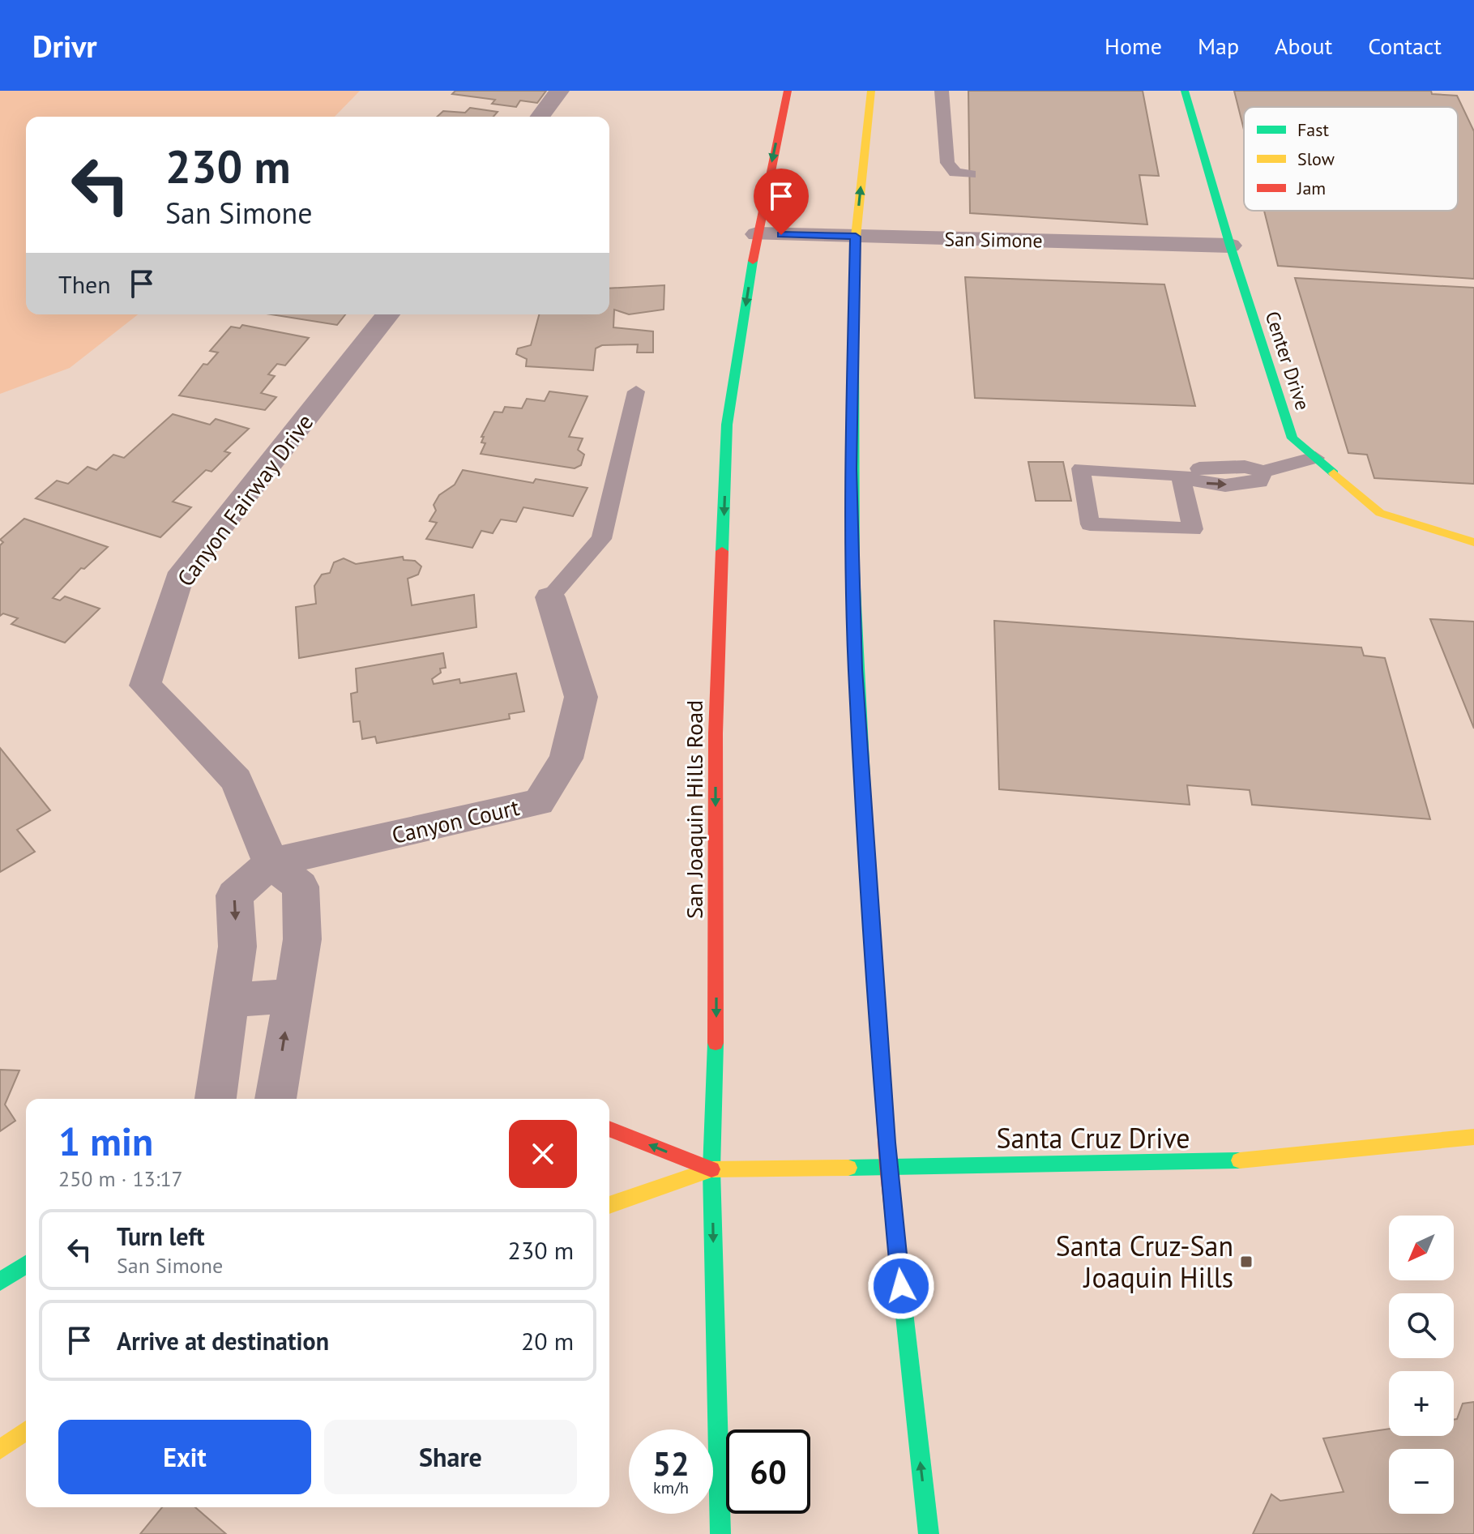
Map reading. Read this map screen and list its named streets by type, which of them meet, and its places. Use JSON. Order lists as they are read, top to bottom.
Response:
{
  "streets": {
    "main road": ["Center Drive", "San Joaquin Hills Road", "Santa Cruz Drive"],
    "street": ["San Simone", "Canyon Fairway Drive", "Canyon Court"]
  },
  "crossings": [
    ["San Simone", "Center Drive"],
    ["San Simone", "San Joaquin Hills Road"],
    ["Canyon Fairway Drive", "Canyon Court"],
    ["San Joaquin Hills Road", "Santa Cruz Drive"]
  ],
  "places": {
    "transit": ["Santa Cruz-San Joaquin Hills"]
  },
  "legend": ["Fast", "Slow", "Jam"],
  "north": "bottom left",
  "page": {
    "header": "Drivr",
    "nav": [
      "Home",
      "Map",
      "About",
      "Contact"
    ],
    "turn": ["230 m", "San Simone"],
    "then": "Then",
    "heading": ["1 min", "250 m · 13:17"],
    "list": [
      {
        "name": "Turn left",
        "note": "San Simone",
        "value": "230 m"
      },
      {
        "name": "Arrive at destination",
        "value": "20 m"
      }
    ],
    "map_buttons": ["+", "−"],
    "buttons": ["Exit", "Share"],
    "speed": "52 km/h",
    "limit": "60"
  }
}
